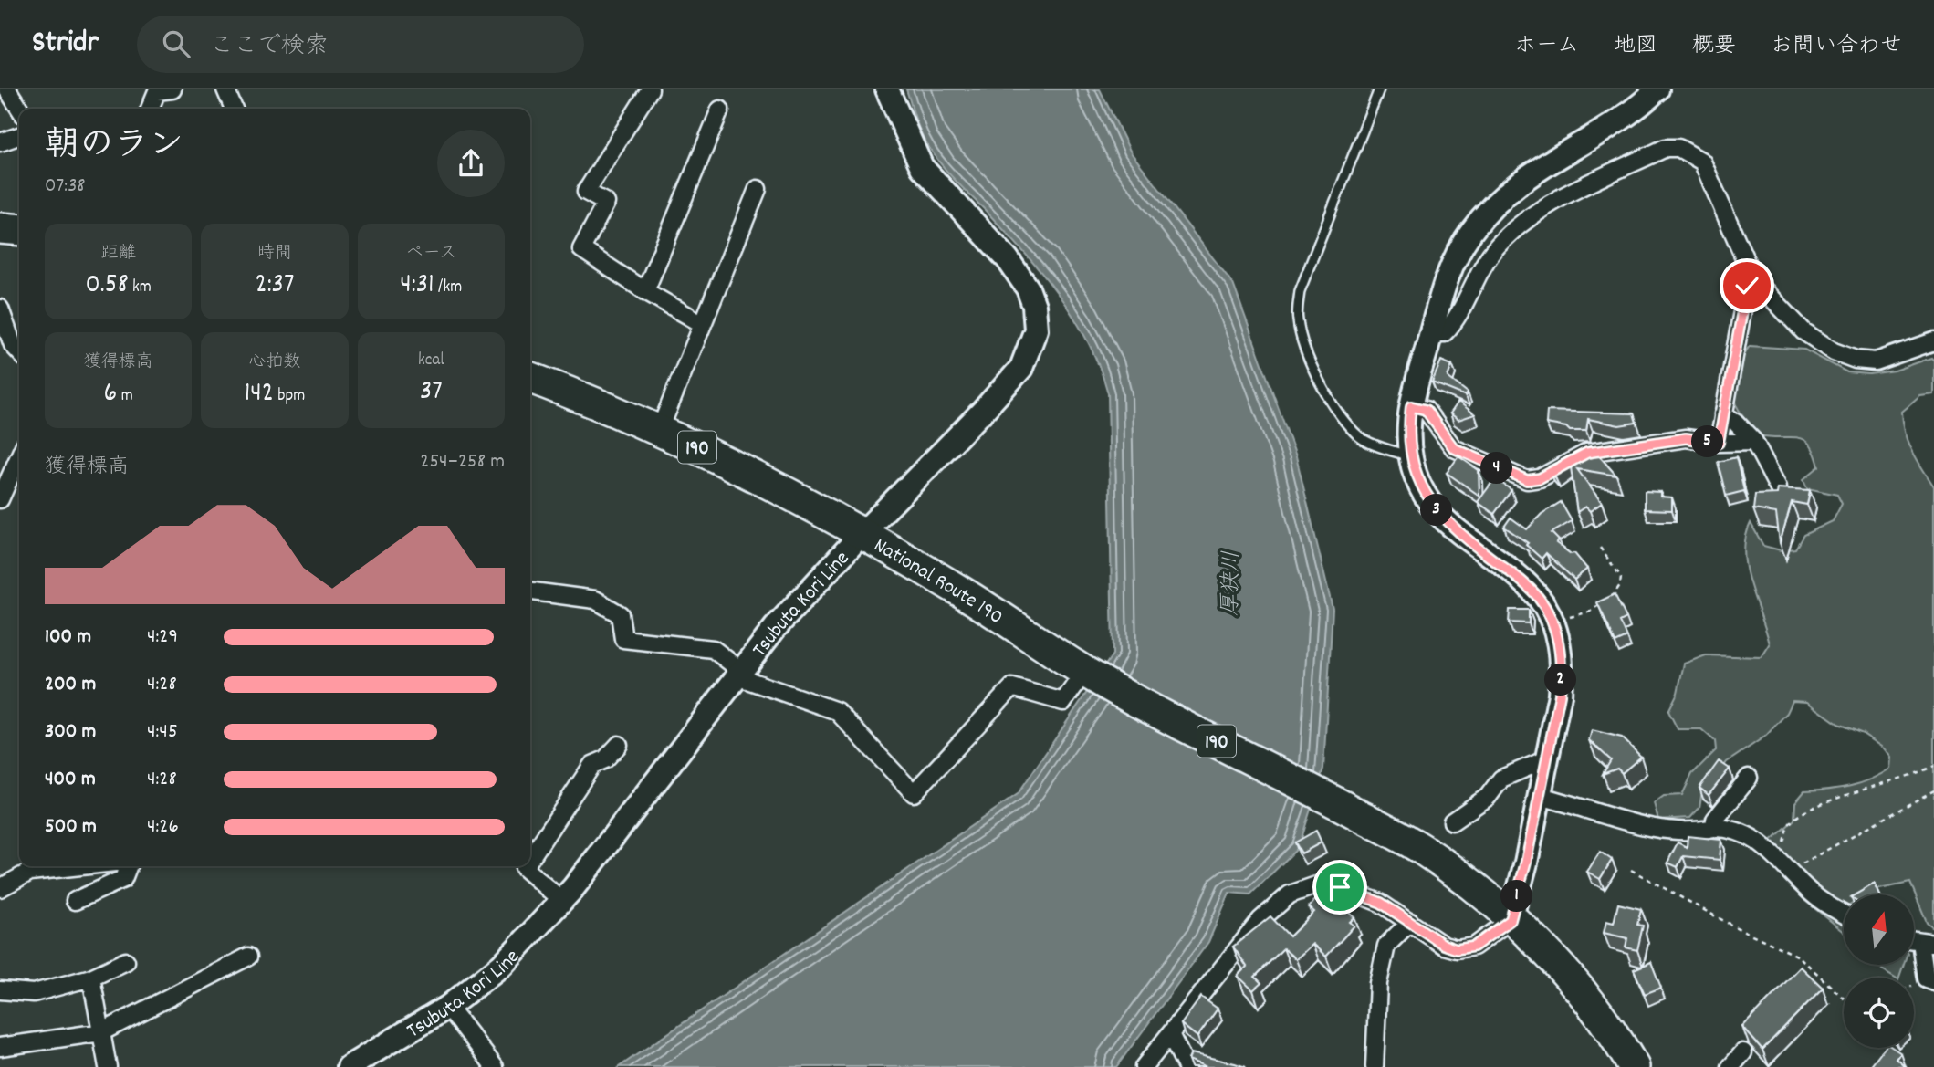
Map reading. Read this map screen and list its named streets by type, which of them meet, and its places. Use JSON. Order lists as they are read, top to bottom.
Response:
{
  "streets": {
    "highway": ["190", "National Route 190"],
    "main road": ["Tsubuta Kori Line"]
  },
  "crossings": [
    ["190", "National Route 190"],
    ["National Route 190", "Tsubuta Kori Line"]
  ],
  "water": ["厚狭川"],
  "north": "top",
  "page": {
    "header": "Stridr",
    "search": "ここで検索",
    "nav": [
      "ホーム",
      "地図",
      "概要",
      "お問い合わせ"
    ],
    "heading": ["朝のラン", "07:38"],
    "stats": [
      ["距離", "0.58 km"],
      ["時間", "2:37"],
      ["ペース", "4:31 /km"],
      ["獲得標高", "6 m"],
      ["心拍数", "142 bpm"],
      ["kcal", "37"]
    ],
    "pins": [
      "5",
      "4",
      "3",
      "2",
      "1"
    ],
    "chart": ["獲得標高", "254–258 m"],
    "list": [
      {
        "name": "100 m",
        "note": "4:29"
      },
      {
        "name": "200 m",
        "note": "4:28"
      },
      {
        "name": "300 m",
        "note": "4:45"
      },
      {
        "name": "400 m",
        "note": "4:28"
      },
      {
        "name": "500 m",
        "note": "4:26"
      }
    ]
  }
}
